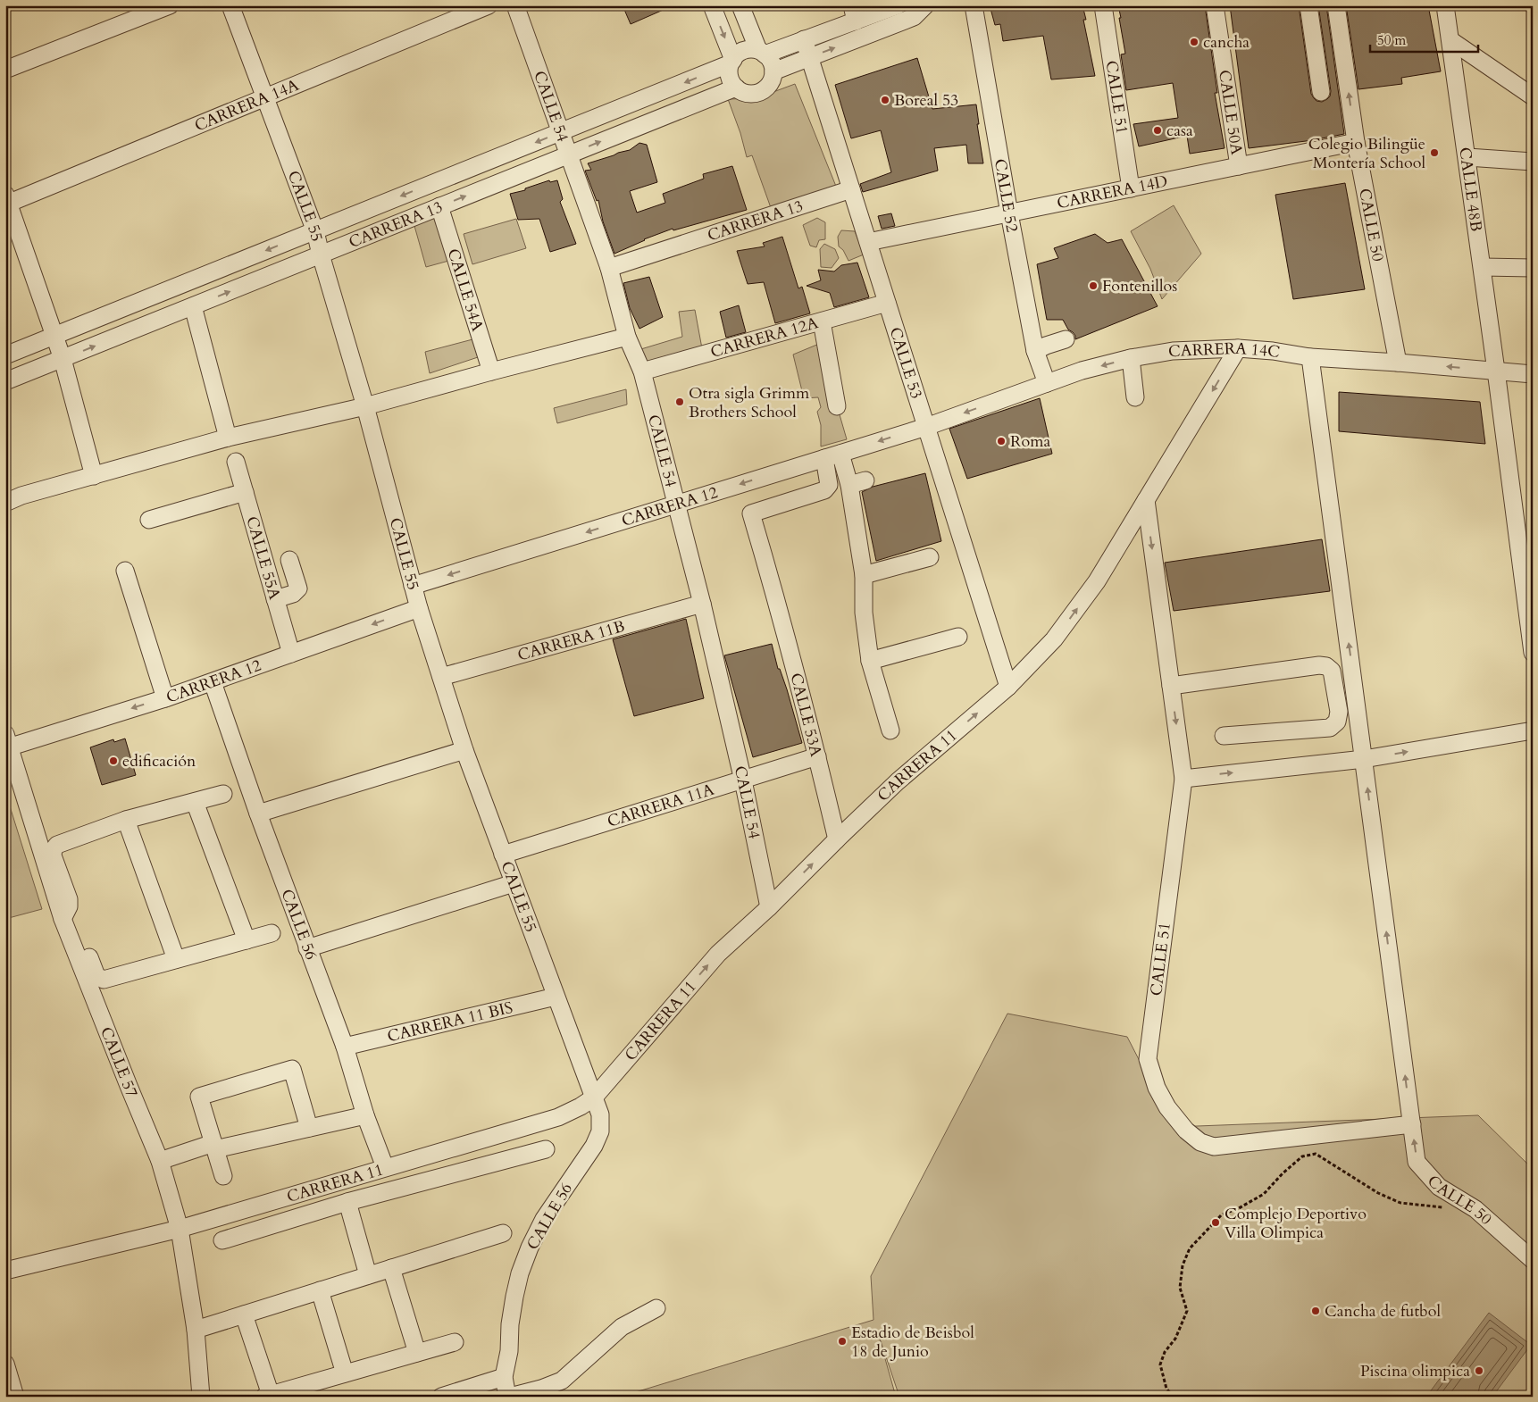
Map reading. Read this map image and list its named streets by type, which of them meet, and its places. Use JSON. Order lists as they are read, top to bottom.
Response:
{
  "streets": {
    "street": [
      "CALLE 51",
      "CARRERA 14A",
      "CALLE 54",
      "CALLE 50A",
      "CALLE 48B",
      "CARRERA 14D",
      "CALLE 52",
      "CALLE 55",
      "CARRERA 13",
      "CALLE 50",
      "CALLE 54A",
      "CARRERA 12A",
      "CARRERA 14C",
      "CALLE 53",
      "CARRERA 12",
      "CALLE 55A",
      "CARRERA 11B",
      "CALLE 53A",
      "CARRERA 11",
      "CARRERA 11A",
      "CALLE 56",
      "CARRERA 11 BIS",
      "CALLE 57"
    ]
  },
  "crossings": [
    ["CALLE 51", "CARRERA 14D"],
    ["CALLE 51", "CALLE 50"],
    ["CALLE 51", "CARRERA 11"],
    ["CARRERA 14A", "CALLE 55"],
    ["CALLE 54", "CARRERA 13"],
    ["CALLE 54", "CARRERA 12A"],
    ["CALLE 54", "CARRERA 12"],
    ["CALLE 54", "CARRERA 11B"],
    ["CALLE 54", "CARRERA 11"],
    ["CALLE 54", "CARRERA 11A"],
    ["CALLE 50A", "CARRERA 14D"],
    ["CALLE 48B", "CARRERA 14C"],
    ["CARRERA 14D", "CALLE 52"],
    ["CARRERA 14D", "CALLE 50"],
    ["CARRERA 14D", "CALLE 53"],
    ["CALLE 52", "CARRERA 14C"],
    ["CALLE 55", "CARRERA 13"],
    ["CALLE 55", "CARRERA 12"],
    ["CALLE 55", "CARRERA 11B"],
    ["CALLE 55", "CARRERA 11"],
    ["CALLE 55", "CARRERA 11A"],
    ["CALLE 55", "CALLE 56"],
    ["CALLE 55", "CARRERA 11 BIS"],
    ["CARRERA 13", "CALLE 54A"],
    ["CARRERA 13", "CALLE 53"],
    ["CALLE 50", "CARRERA 14C"],
    ["CARRERA 12A", "CALLE 53"],
    ["CARRERA 14C", "CALLE 53"],
    ["CARRERA 14C", "CARRERA 12"],
    ["CARRERA 14C", "CARRERA 11"],
    ["CALLE 53", "CARRERA 12"],
    ["CALLE 53", "CARRERA 11"],
    ["CARRERA 12", "CALLE 55A"],
    ["CARRERA 12", "CALLE 53A"],
    ["CARRERA 12", "CALLE 56"],
    ["CARRERA 12", "CALLE 57"],
    ["CALLE 53A", "CARRERA 11"],
    ["CALLE 53A", "CARRERA 11A"],
    ["CARRERA 11", "CALLE 56"],
    ["CARRERA 11", "CALLE 57"],
    ["CALLE 56", "CARRERA 11 BIS"]
  ],
  "one_way": ["CALLE 50", "CARRERA 14C"],
  "places": [
    "cancha",
    "Boreal 53",
    "casa",
    "Colegio Bilingüe Montería School",
    "Fontenillos",
    "Otra sigla Grimm Brothers School",
    "Roma",
    "edificación",
    "Complejo Deportivo Villa Olimpica",
    "Cancha de futbol",
    "Estadio de Beisbol 18 de Junio",
    "Piscina olimpica"
  ],
  "scale_bar": "50 m"
}
